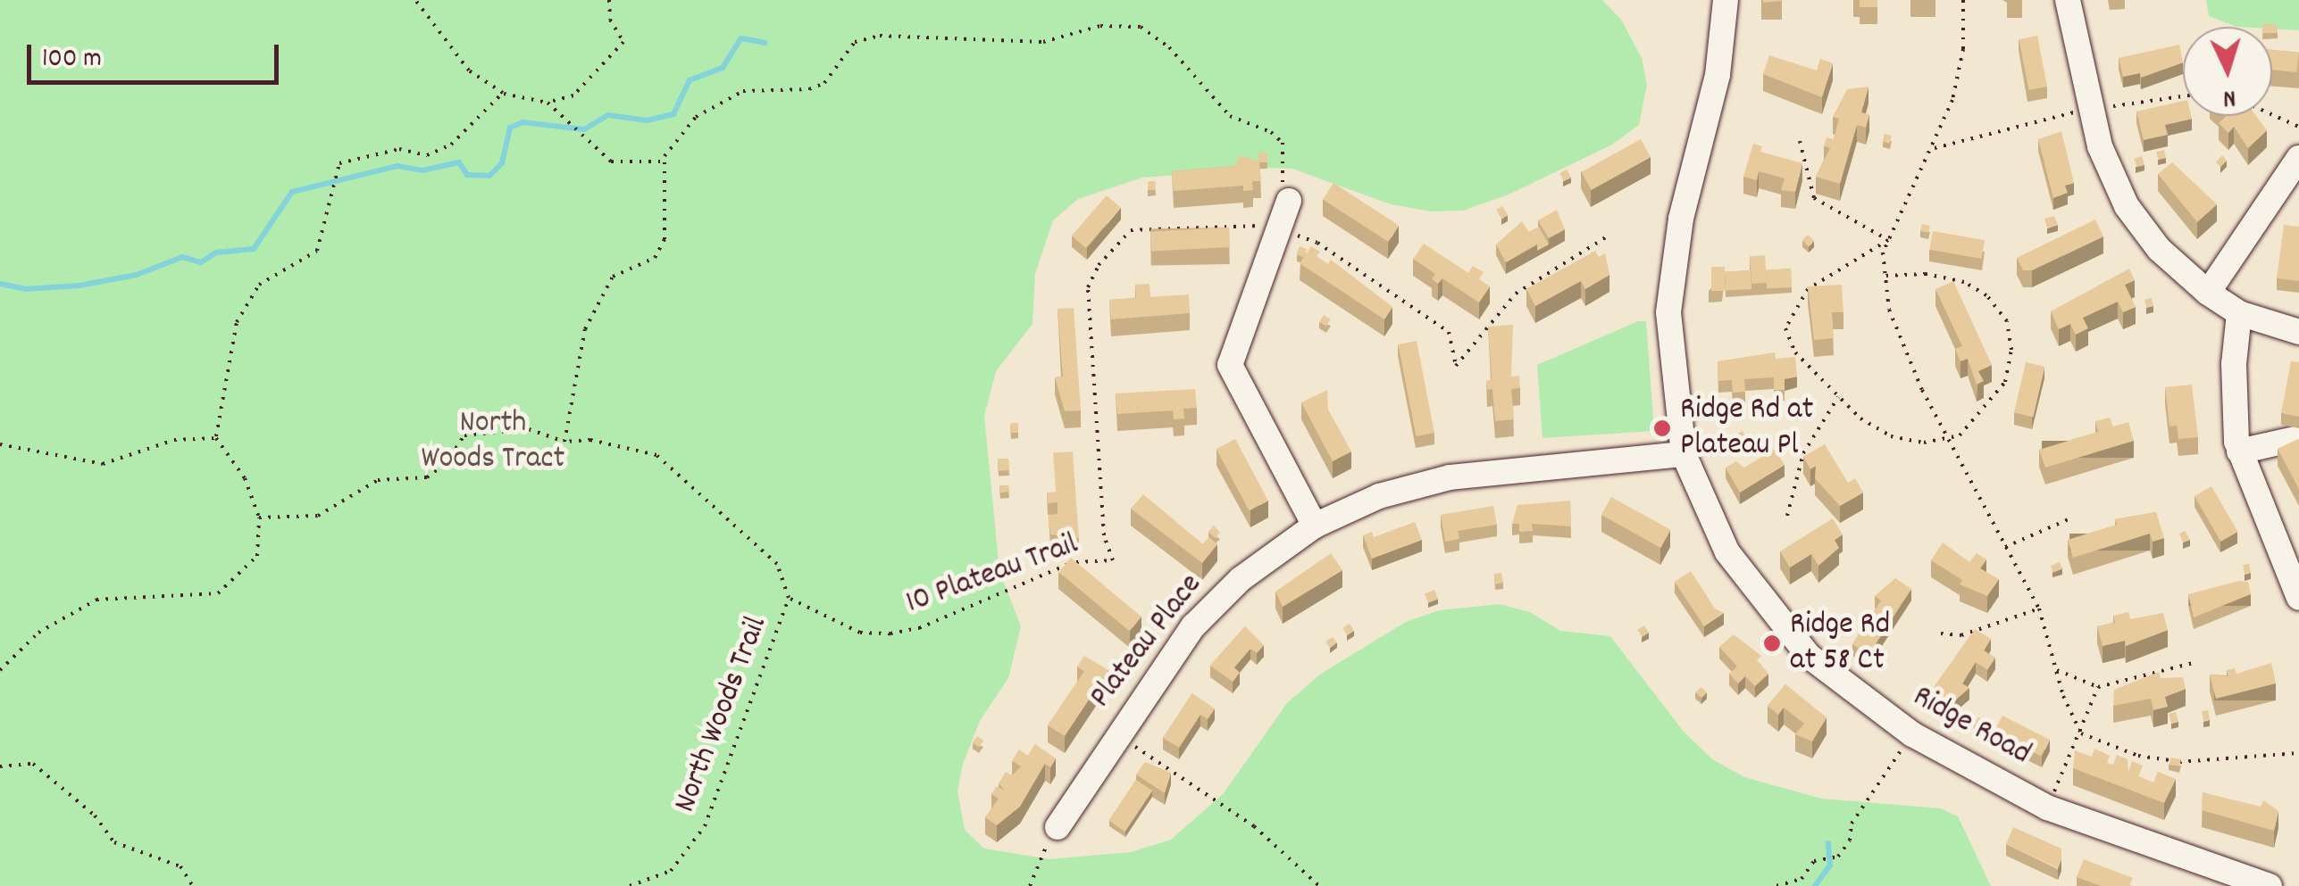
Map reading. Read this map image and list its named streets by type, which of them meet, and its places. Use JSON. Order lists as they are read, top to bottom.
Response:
{
  "streets": {
    "street": ["Plateau Place", "Ridge Road"],
    "path": ["10 Plateau Trail", "North Woods Trail"]
  },
  "crossings": [
    ["10 Plateau Trail", "North Woods Trail"],
    ["Plateau Place", "Ridge Road"]
  ],
  "parks": ["North Woods Tract"],
  "places": ["Ridge Rd at Plateau Pl", "Ridge Rd at 58 Ct"],
  "scale_bar": "100 m",
  "north": "bottom"
}
